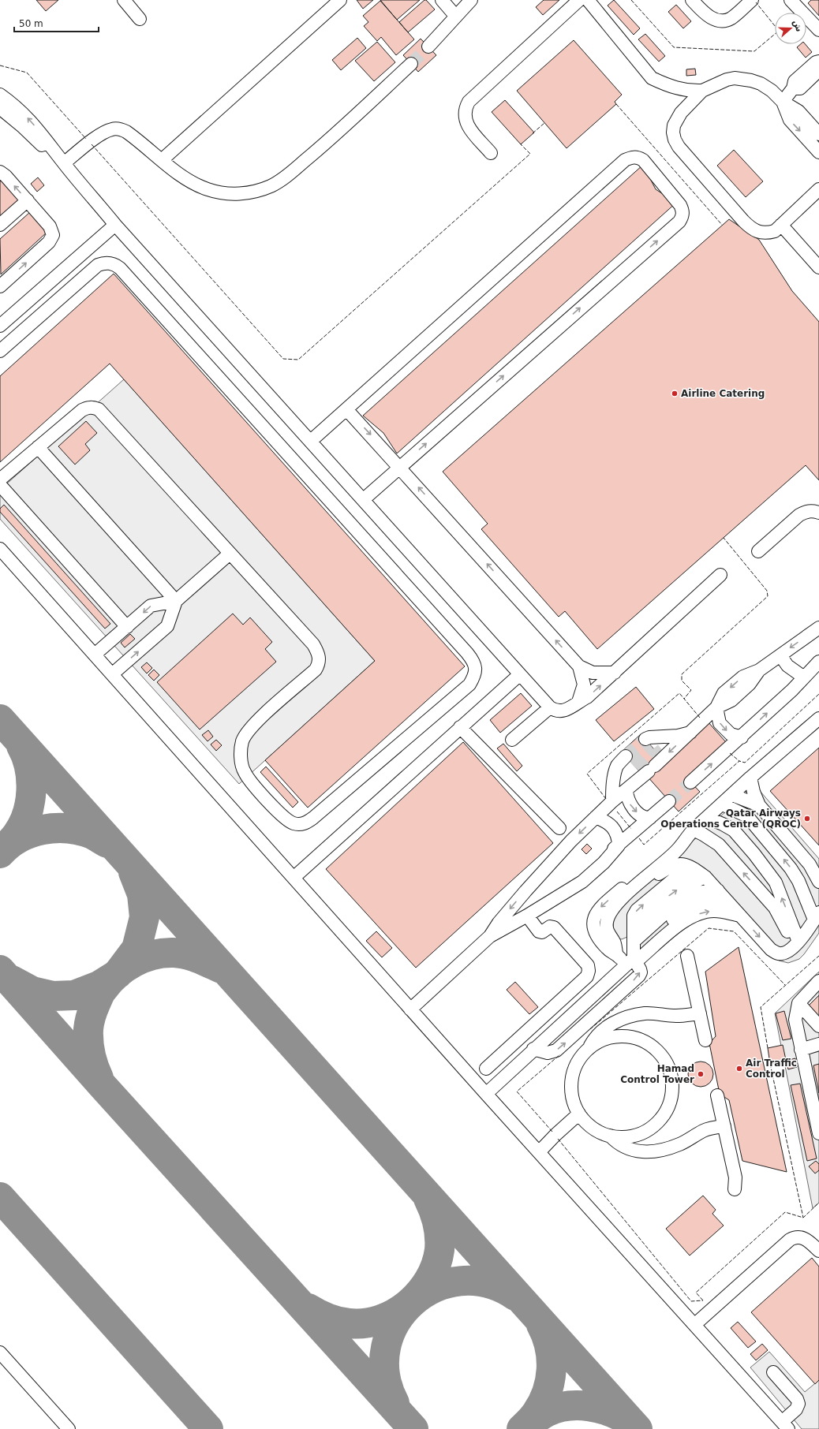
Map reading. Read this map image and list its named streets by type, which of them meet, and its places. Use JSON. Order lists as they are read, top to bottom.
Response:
{
  "places": [
    "Airline Catering",
    "Qatar Airways Operations Centre (QROC)",
    "Air Traffic Control",
    "Hamad Control Tower"
  ],
  "scale_bar": "50 m",
  "north": "right"
}
